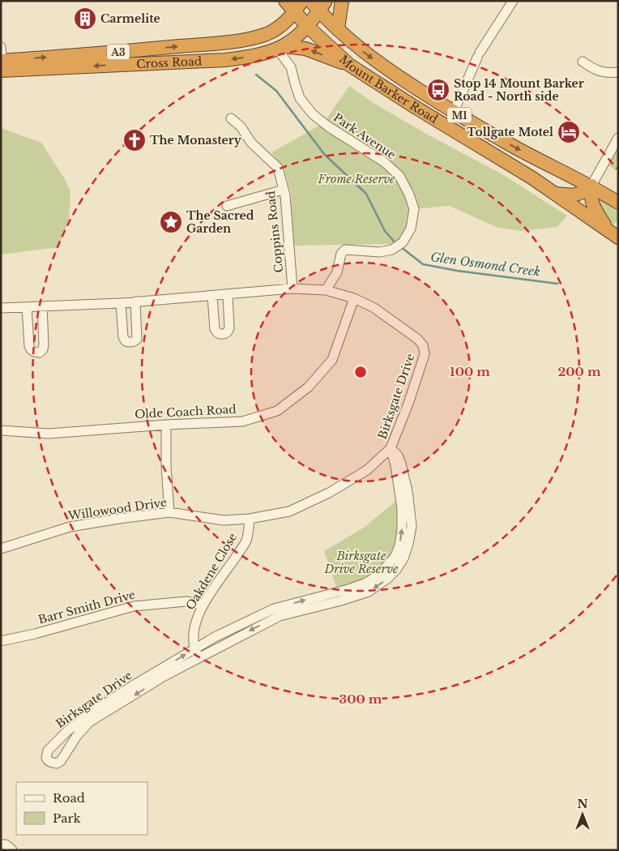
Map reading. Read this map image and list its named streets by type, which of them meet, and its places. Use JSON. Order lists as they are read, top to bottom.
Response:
{
  "streets": {
    "highway": [
      "A3",
      "Cross Road",
      "Mount Barker Road",
      "M1"
    ],
    "street": [
      "Park Avenue",
      "Coppins Road",
      "Birksgate Drive",
      "Olde Coach Road",
      "Willowood Drive",
      "Oakdene Close",
      "Barr Smith Drive"
    ]
  },
  "crossings": [
    ["Cross Road", "Mount Barker Road"],
    ["Cross Road", "Park Avenue"],
    ["Park Avenue", "Birksgate Drive"],
    ["Coppins Road", "Birksgate Drive"],
    ["Birksgate Drive", "Olde Coach Road"],
    ["Birksgate Drive", "Willowood Drive"],
    ["Birksgate Drive", "Oakdene Close"],
    ["Willowood Drive", "Oakdene Close"],
    ["Oakdene Close", "Barr Smith Drive"]
  ],
  "water": ["Glen Osmond Creek"],
  "parks": ["Frome Reserve", "Birksgate Drive Reserve"],
  "places": {
    "building": ["Carmelite"],
    "bus stop": ["Stop 14 Mount Barker Road - North side"],
    "hotel": ["Tollgate Motel"],
    "church": ["The Monastery"],
    "place": ["The Sacred Garden"]
  },
  "legend": ["Road", "Park"],
  "north": "top",
  "rings": ["100 m", "200 m", "300 m"]
}
